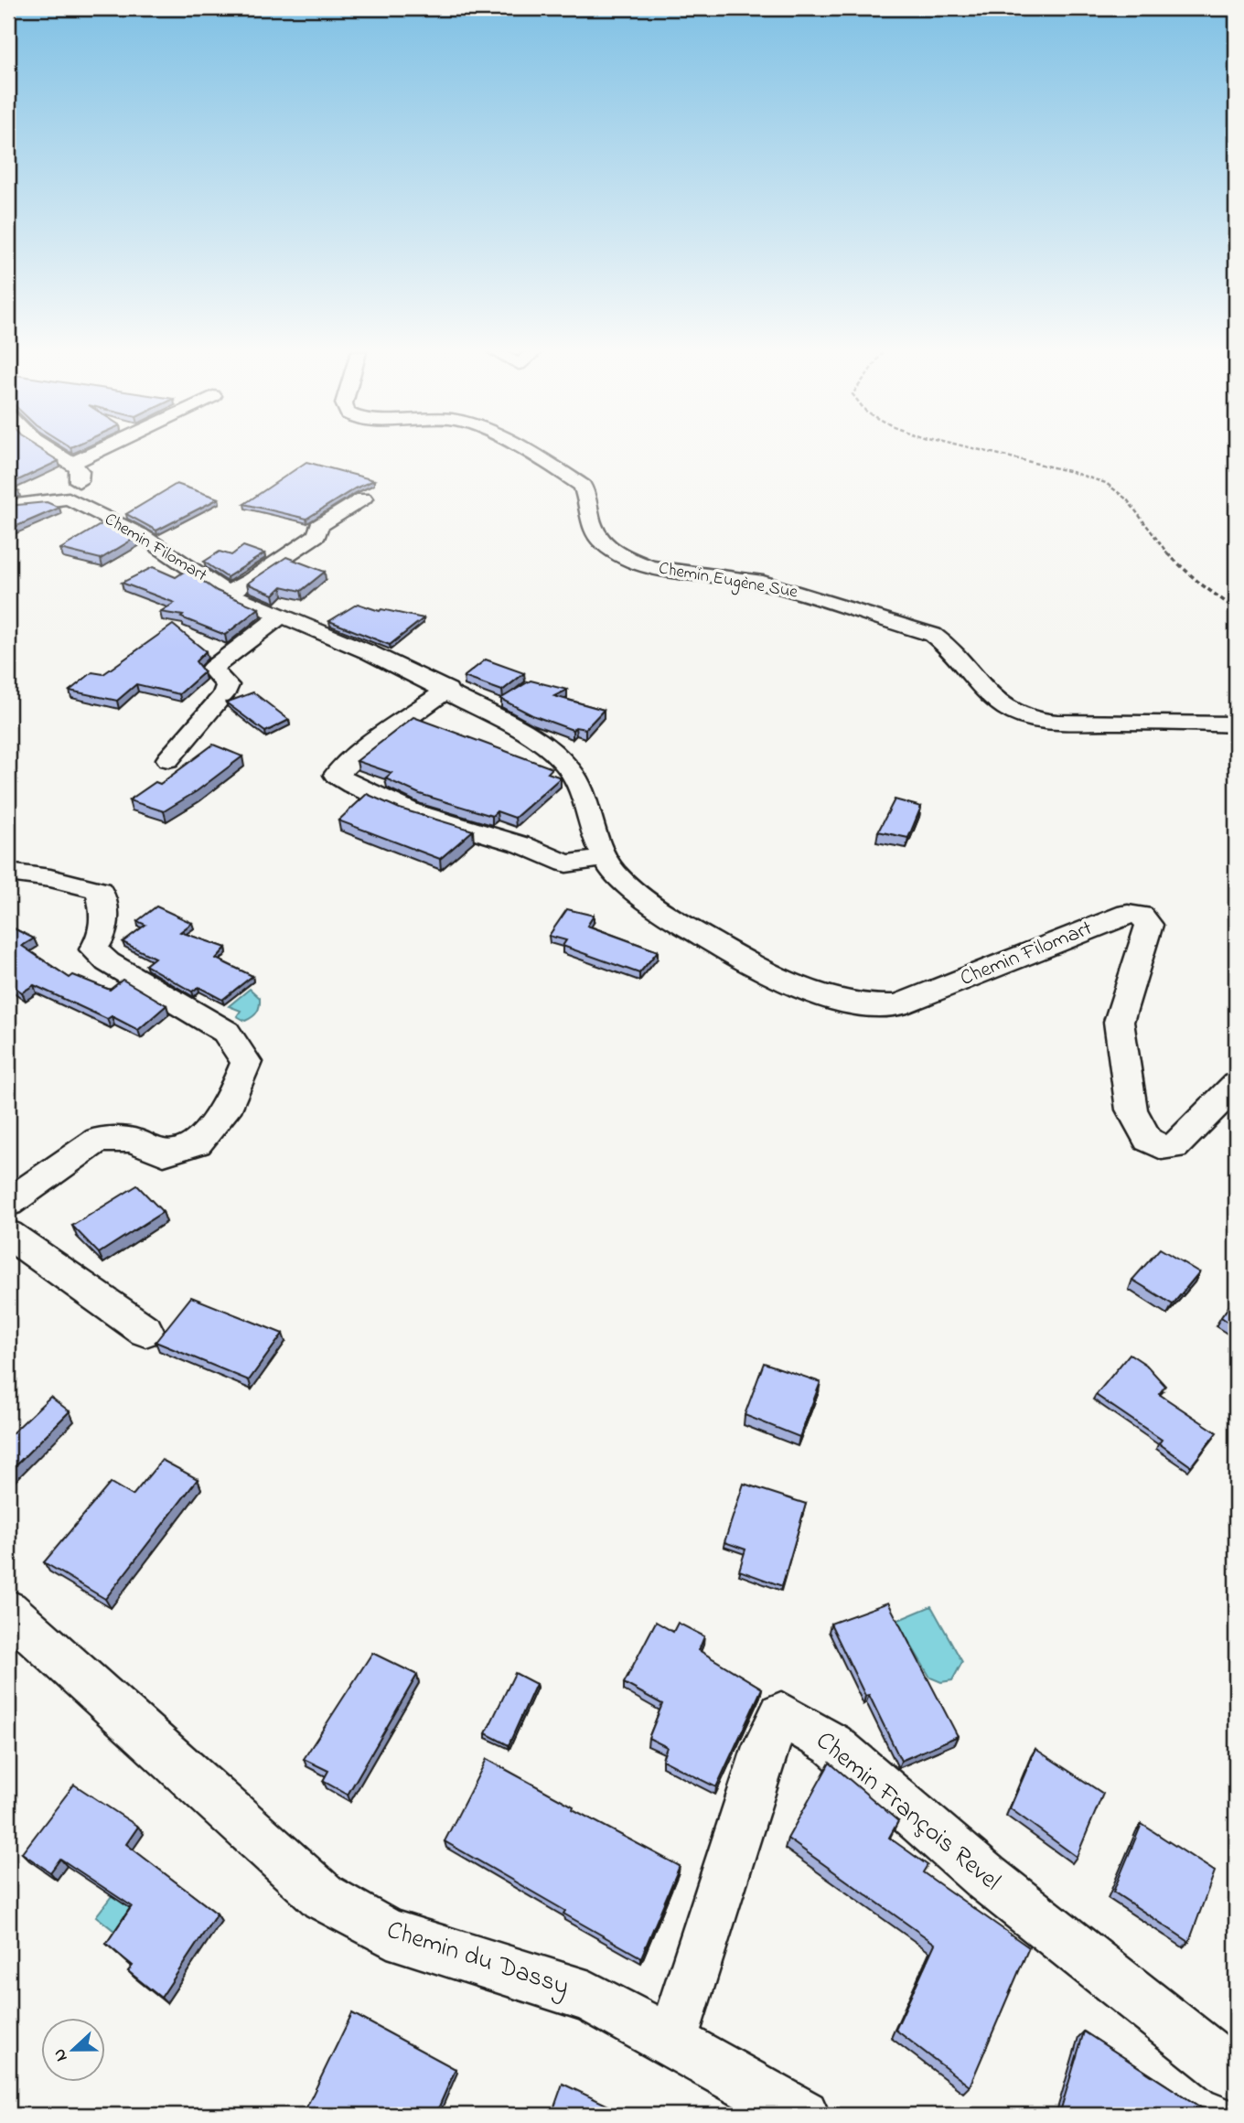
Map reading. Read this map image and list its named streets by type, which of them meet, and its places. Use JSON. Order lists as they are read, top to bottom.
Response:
{
  "streets": {
    "street": [
      "Chemin Filomart",
      "Chemin Eugène Sue",
      "Chemin François Revel",
      "Chemin du Dassy"
    ]
  },
  "crossings": [
    ["Chemin François Revel", "Chemin du Dassy"]
  ],
  "north": "left"
}
